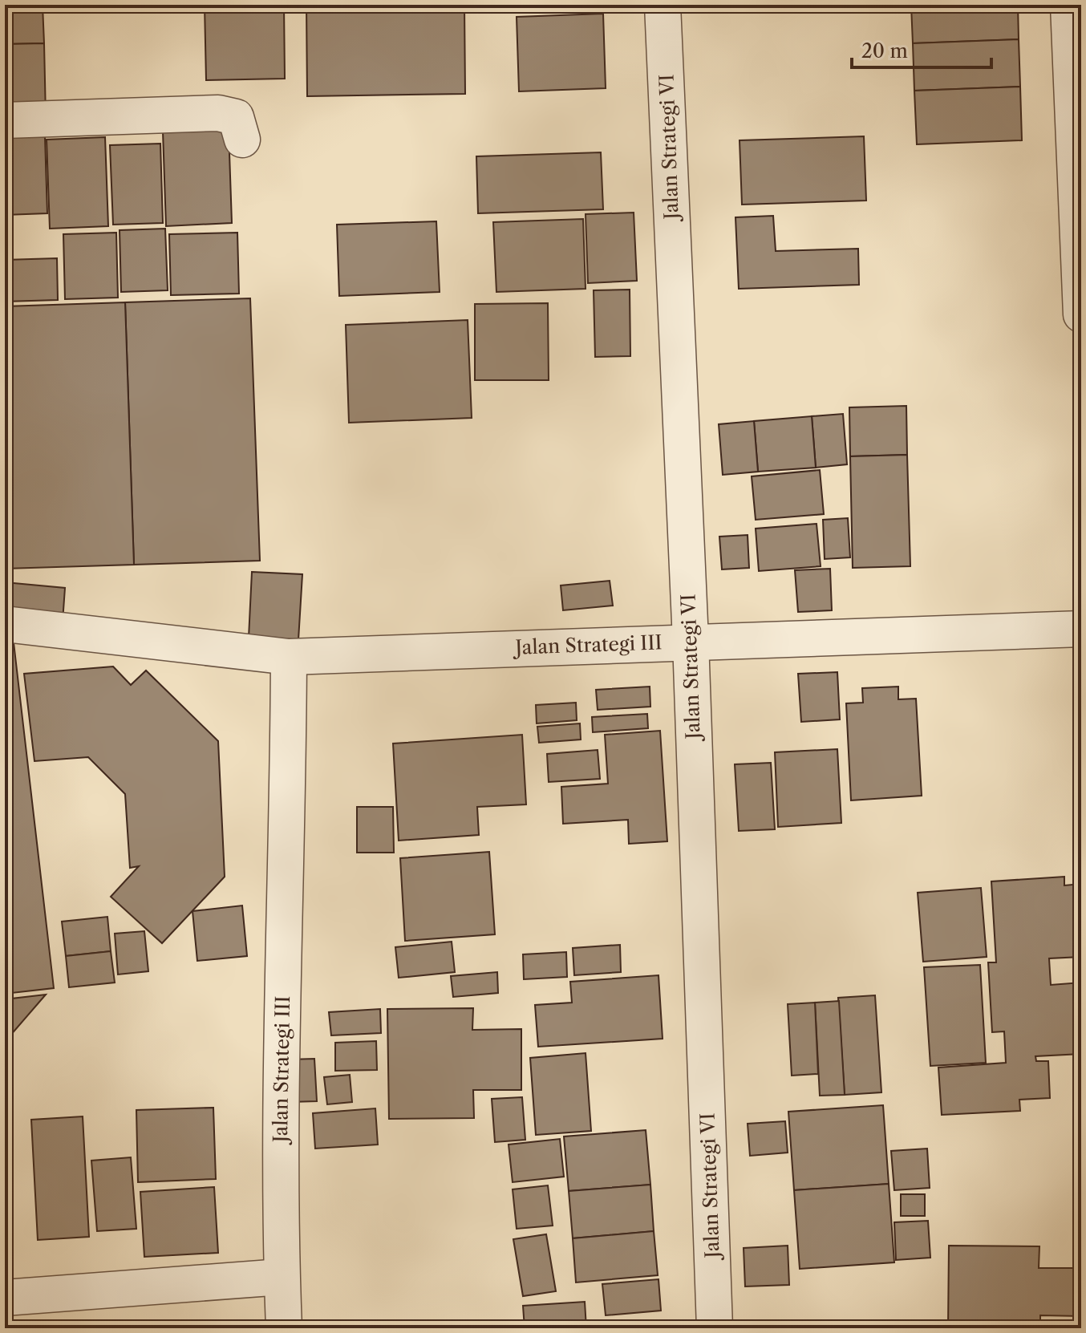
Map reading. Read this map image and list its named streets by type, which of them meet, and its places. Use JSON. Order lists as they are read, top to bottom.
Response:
{
  "streets": {
    "street": ["Jalan Strategi VI", "Jalan Strategi III"]
  },
  "crossings": [
    ["Jalan Strategi VI", "Jalan Strategi III"]
  ],
  "scale_bar": "20 m"
}
